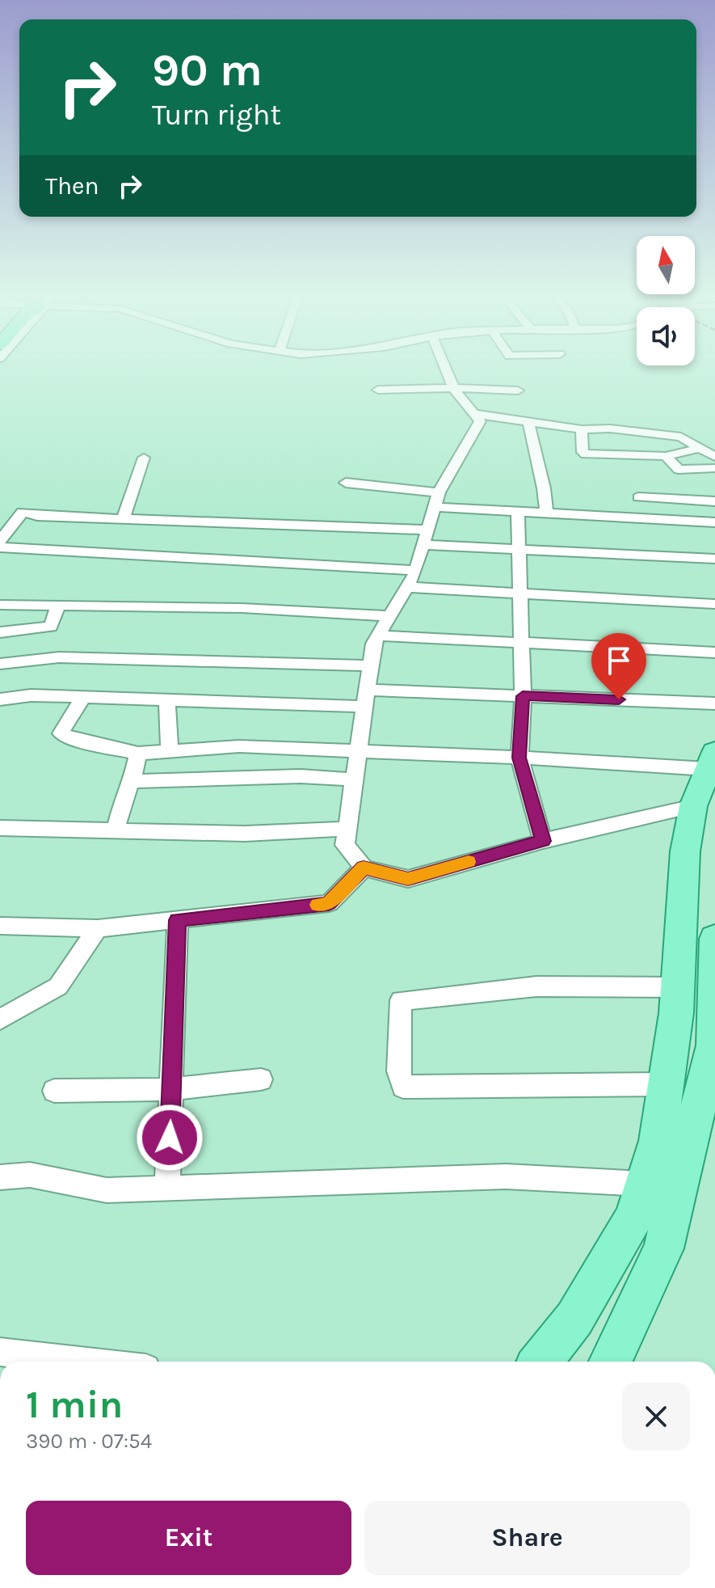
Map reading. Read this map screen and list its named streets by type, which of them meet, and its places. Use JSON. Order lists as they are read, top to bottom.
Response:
{
  "north": "top",
  "page": {
    "turn": ["90 m", "Turn right"],
    "then": "Then",
    "heading": ["1 min", "390 m · 07:54"],
    "buttons": ["Exit", "Share"]
  }
}
